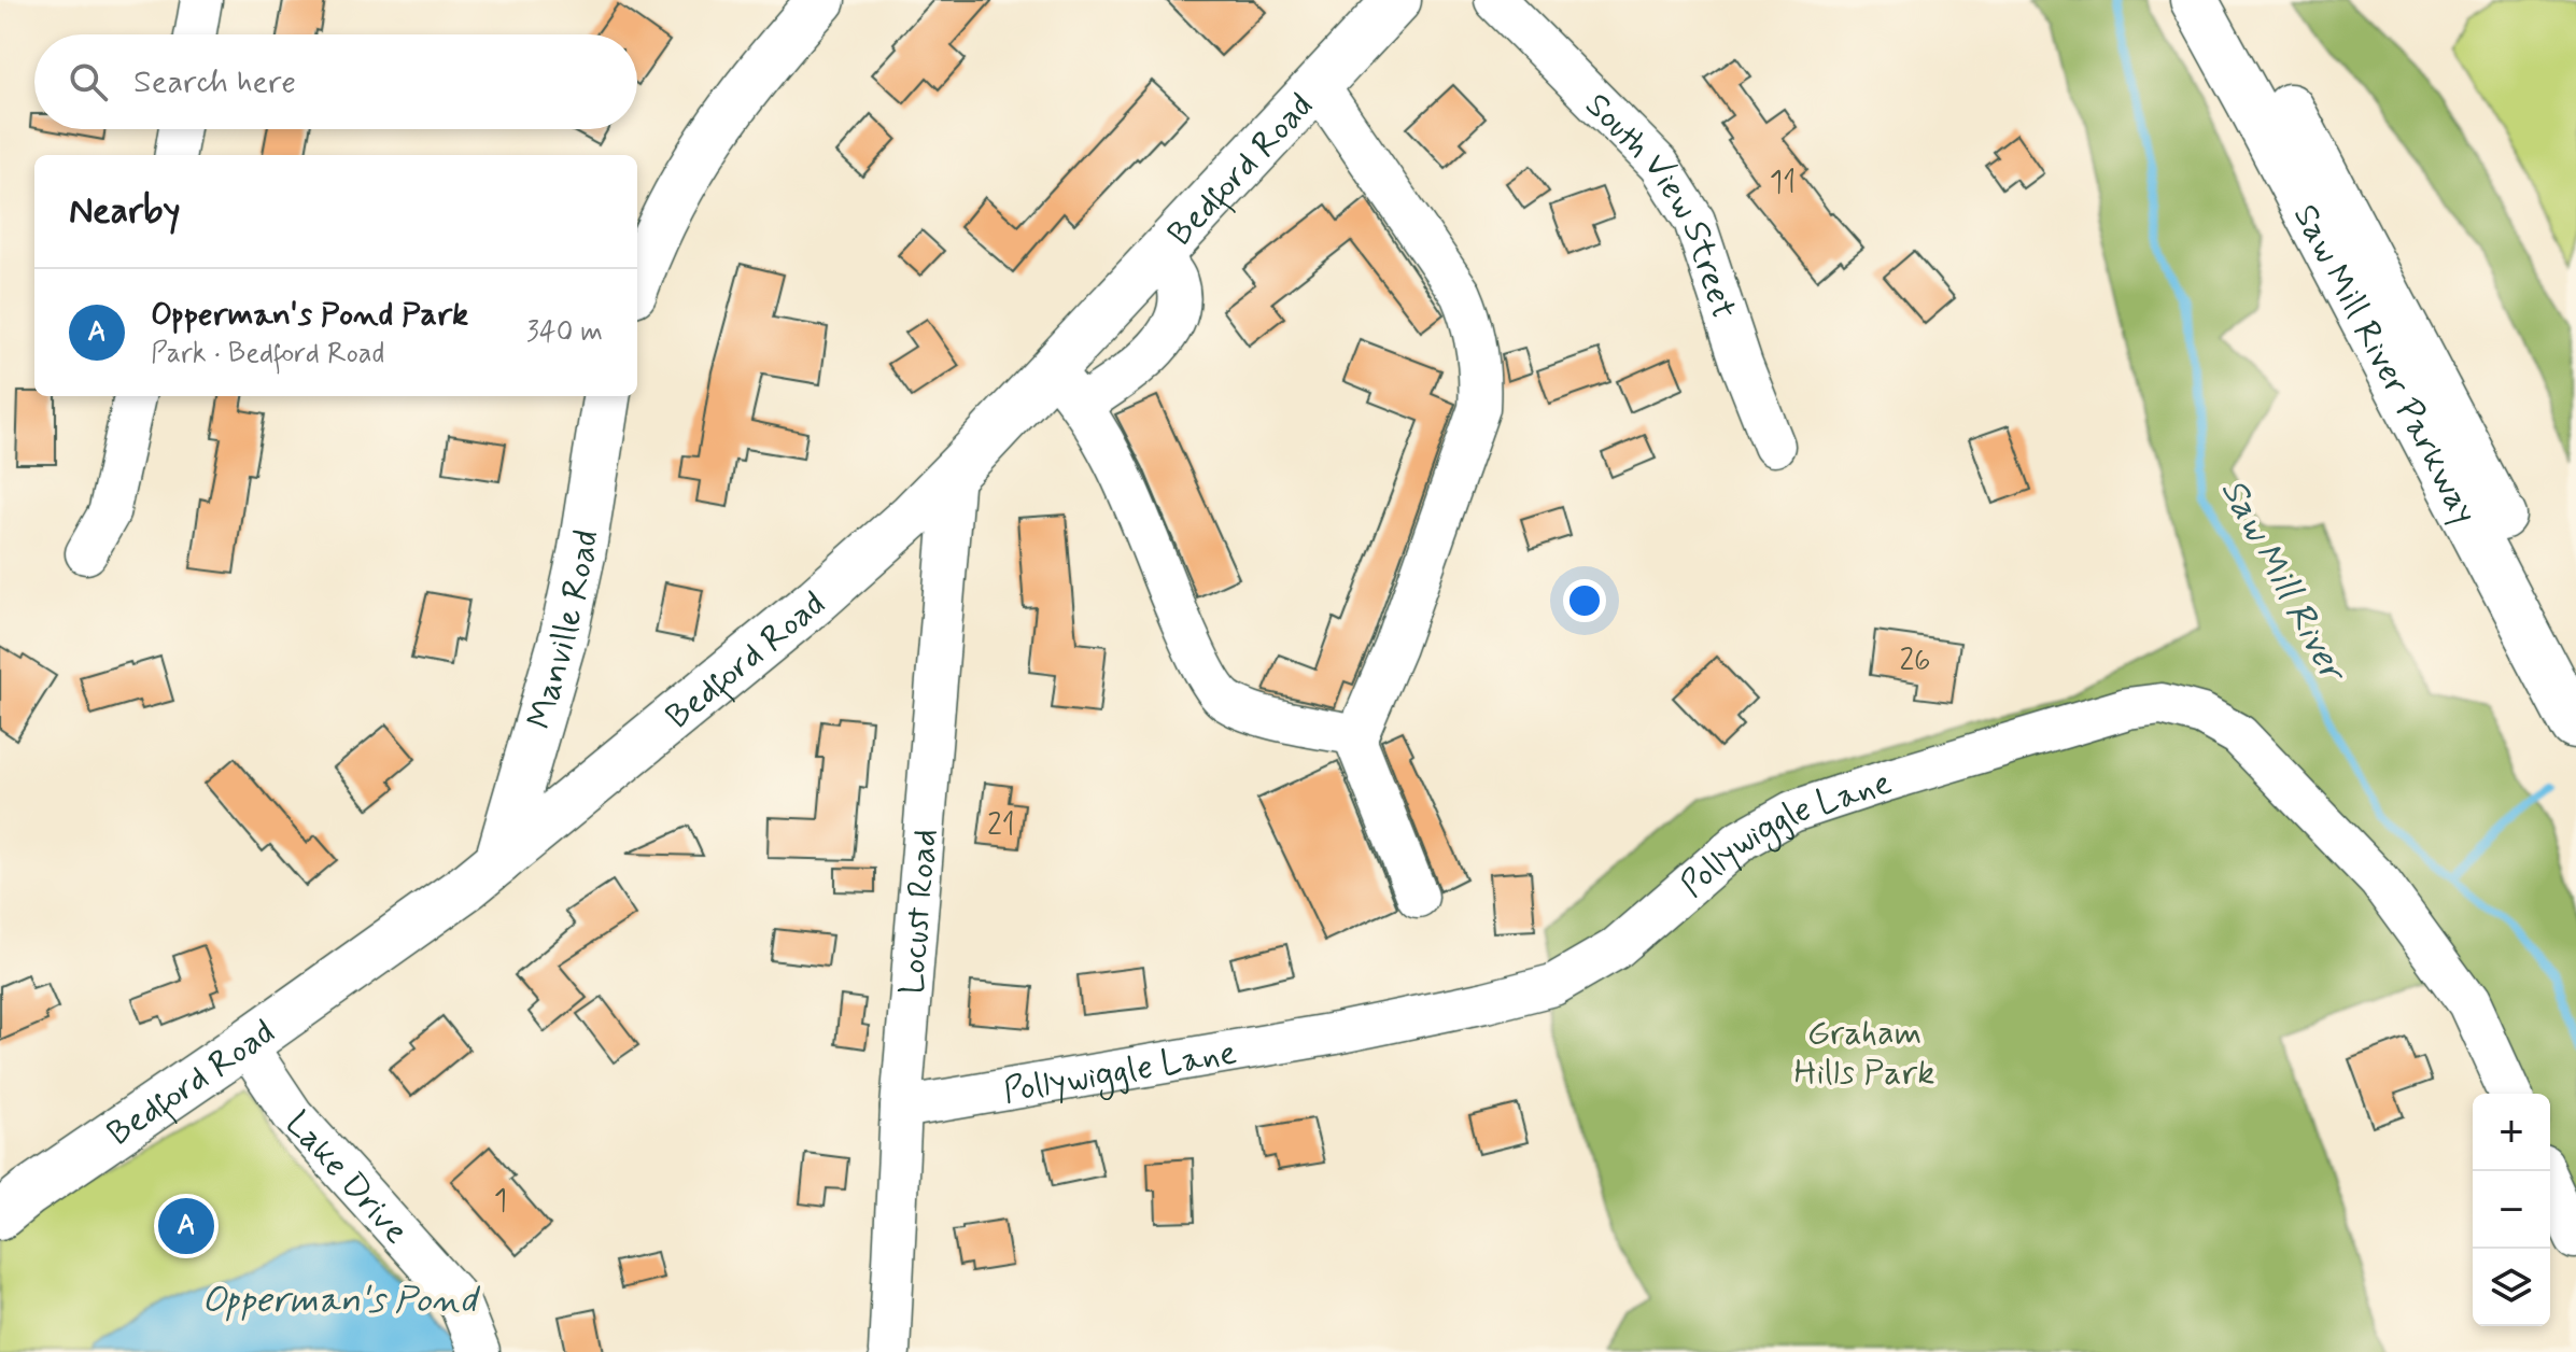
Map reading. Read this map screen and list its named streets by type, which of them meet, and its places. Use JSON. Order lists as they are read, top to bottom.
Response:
{
  "streets": {
    "main road": ["Bedford Road", "Saw Mill River Parkway", "Manville Road"],
    "street": [
      "South View Street",
      "Pollywiggle Lane",
      "Locust Road",
      "Lake Drive"
    ]
  },
  "crossings": [
    ["Bedford Road", "Manville Road"],
    ["Bedford Road", "Locust Road"],
    ["Bedford Road", "Lake Drive"],
    ["Pollywiggle Lane", "Locust Road"]
  ],
  "water": ["Saw Mill River", "Opperman's Pond"],
  "parks": ["Graham Hills Park"],
  "house_numbers": [
    "11",
    "26",
    "21",
    "1"
  ],
  "page": {
    "search": "Search here",
    "heading": "Nearby",
    "list": [
      {
        "mark": "A",
        "name": "Opperman's Pond Park",
        "note": "Park · Bedford Road",
        "value": "340 m"
      }
    ],
    "map_buttons": ["+", "−"],
    "pins": "A"
  }
}
